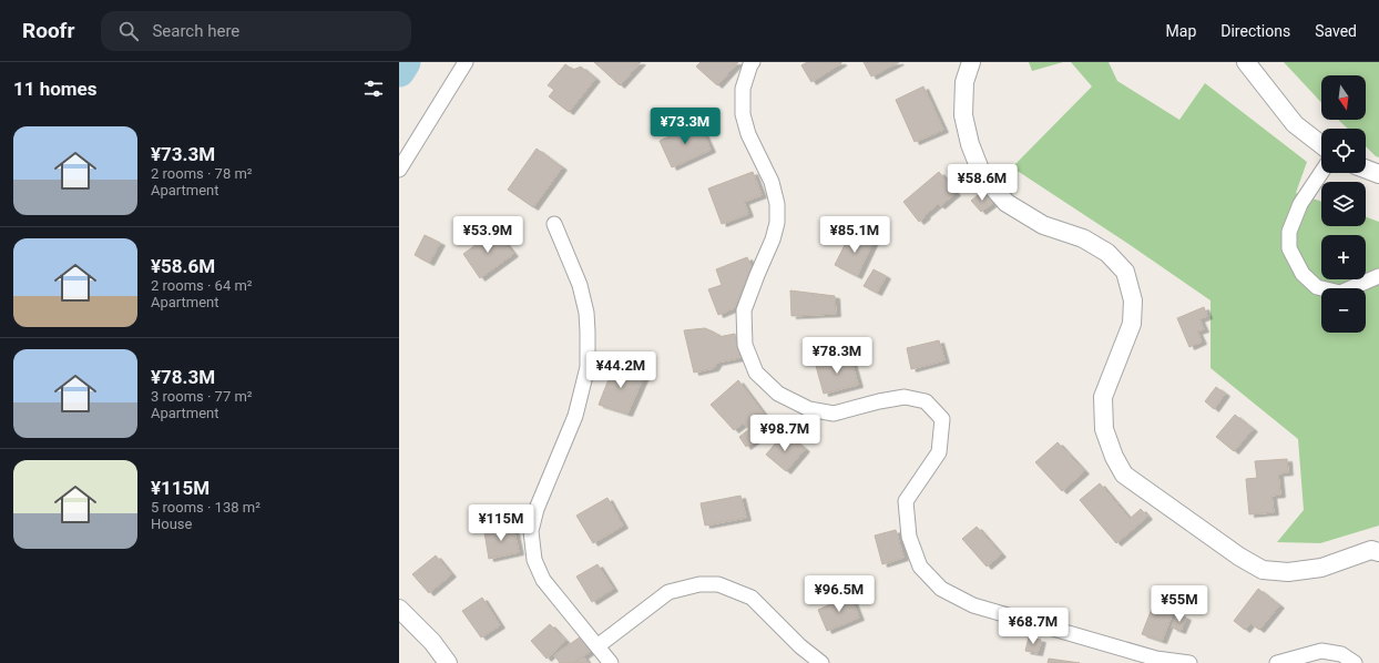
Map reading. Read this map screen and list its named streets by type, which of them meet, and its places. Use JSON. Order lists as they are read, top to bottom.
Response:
{
  "north": "bottom",
  "page": {
    "header": "Roofr",
    "search": "Search here",
    "nav": ["Map", "Directions", "Saved"],
    "heading": "11 homes",
    "map_buttons": ["+", "−"],
    "price": [
      "¥73.3M",
      "¥58.6M",
      "¥53.9M",
      "¥85.1M",
      "¥78.3M",
      "¥44.2M",
      "¥98.7M",
      "¥115M",
      "¥96.5M",
      "¥55M",
      "¥68.7M"
    ],
    "list": [
      {
        "name": "¥73.3M",
        "note": "2 rooms · 78 m² · Apartment"
      },
      {
        "name": "¥58.6M",
        "note": "2 rooms · 64 m² · Apartment"
      },
      {
        "name": "¥78.3M",
        "note": "3 rooms · 77 m² · Apartment"
      },
      {
        "name": "¥115M",
        "note": "5 rooms · 138 m² · House"
      }
    ]
  }
}
